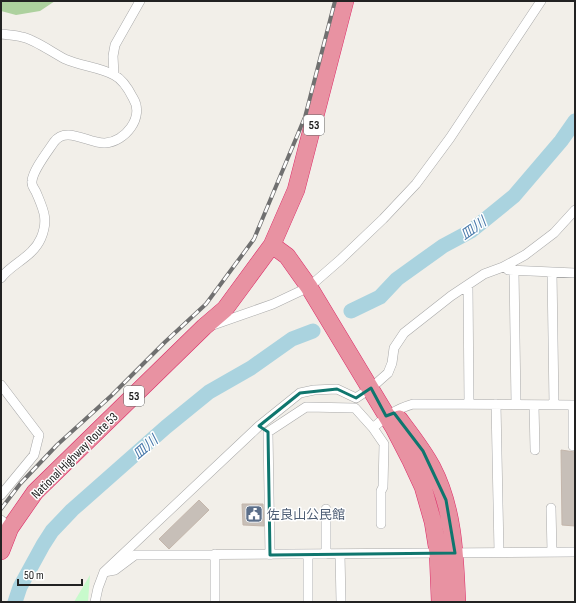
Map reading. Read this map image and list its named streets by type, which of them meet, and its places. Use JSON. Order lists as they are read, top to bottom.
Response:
{
  "streets": {
    "highway": ["53", "National Highway Route 53"]
  },
  "water": ["皿川"],
  "places": {
    "public building": ["佐良山公民館"]
  },
  "scale_bar": "50 m"
}
